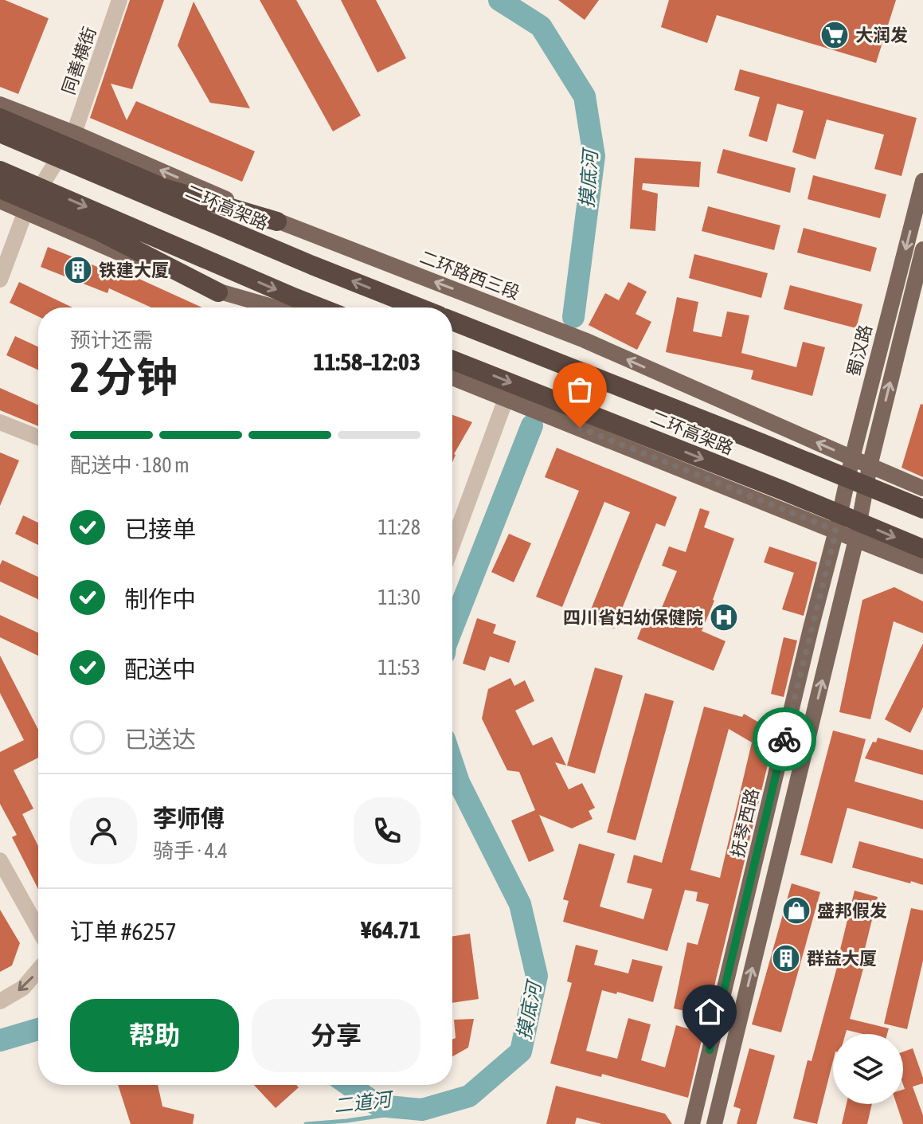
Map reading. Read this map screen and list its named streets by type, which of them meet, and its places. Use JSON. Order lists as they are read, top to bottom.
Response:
{
  "streets": {
    "highway": ["二环高架路"],
    "main road": ["二环路西三段", "蜀汉路", "抚琴西路"],
    "street": ["同善横街"]
  },
  "crossings": [
    ["同善横街", "二环路西三段"],
    ["二环路西三段", "蜀汉路"],
    ["蜀汉路", "抚琴西路"]
  ],
  "water": ["摸底河", "二道河"],
  "places": {
    "supermarket": ["大润发"],
    "building": ["铁建大厦", "群益大厦"],
    "hospital": ["四川省妇幼保健院"],
    "shop": ["盛邦假发"]
  },
  "page": {
    "heading": ["2 分钟", "预计还需", "11:58–12:03"],
    "panel": [
      "李师傅",
      "骑手 · 4.4",
      "订单 #6257",
      "¥64.71"
    ],
    "bar": "配送中 · 180 m",
    "list": [
      ["已接单", "11:28"],
      ["制作中", "11:30"],
      ["配送中", "11:53"],
      "已送达"
    ],
    "buttons": ["帮助", "分享"]
  }
}
